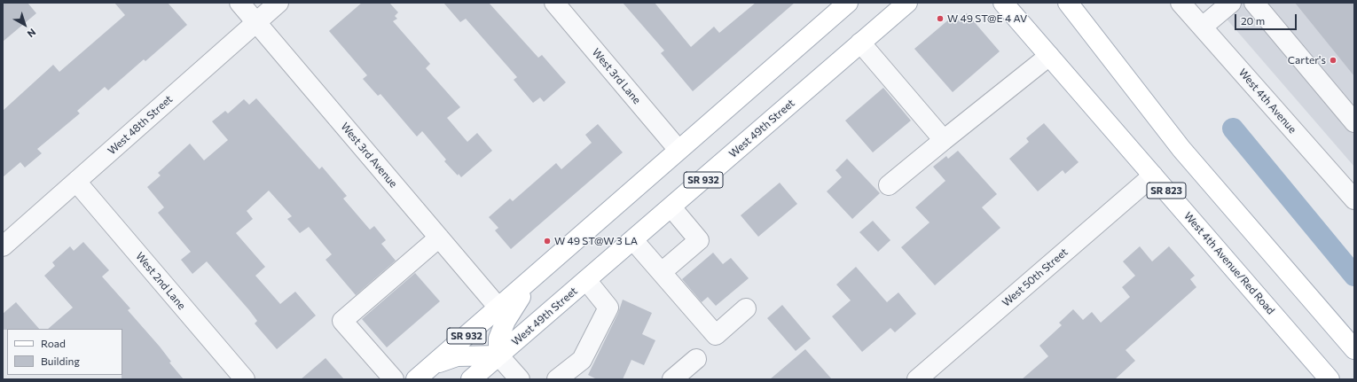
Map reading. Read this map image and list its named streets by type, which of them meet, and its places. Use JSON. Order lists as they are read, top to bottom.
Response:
{
  "streets": {
    "main road": [
      "West 49th Street",
      "SR 932",
      "SR 823",
      "West 4th Avenue/Red Road"
    ],
    "street": [
      "West 3rd Lane",
      "West 4th Avenue",
      "West 48th Street",
      "West 3rd Avenue",
      "West 50th Street",
      "West 2nd Lane"
    ]
  },
  "crossings": [
    ["West 3rd Lane", "SR 932"],
    ["West 48th Street", "West 3rd Avenue"],
    ["West 48th Street", "West 2nd Lane"],
    ["West 3rd Avenue", "SR 932"],
    ["West 4th Avenue/Red Road", "West 50th Street"]
  ],
  "places": ["W 49 ST@E 4 AV", "Carter's", "W 49 ST@W 3 LA"],
  "legend": ["Road", "Building"],
  "scale_bar": "20 m",
  "north": "bottom right"
}
